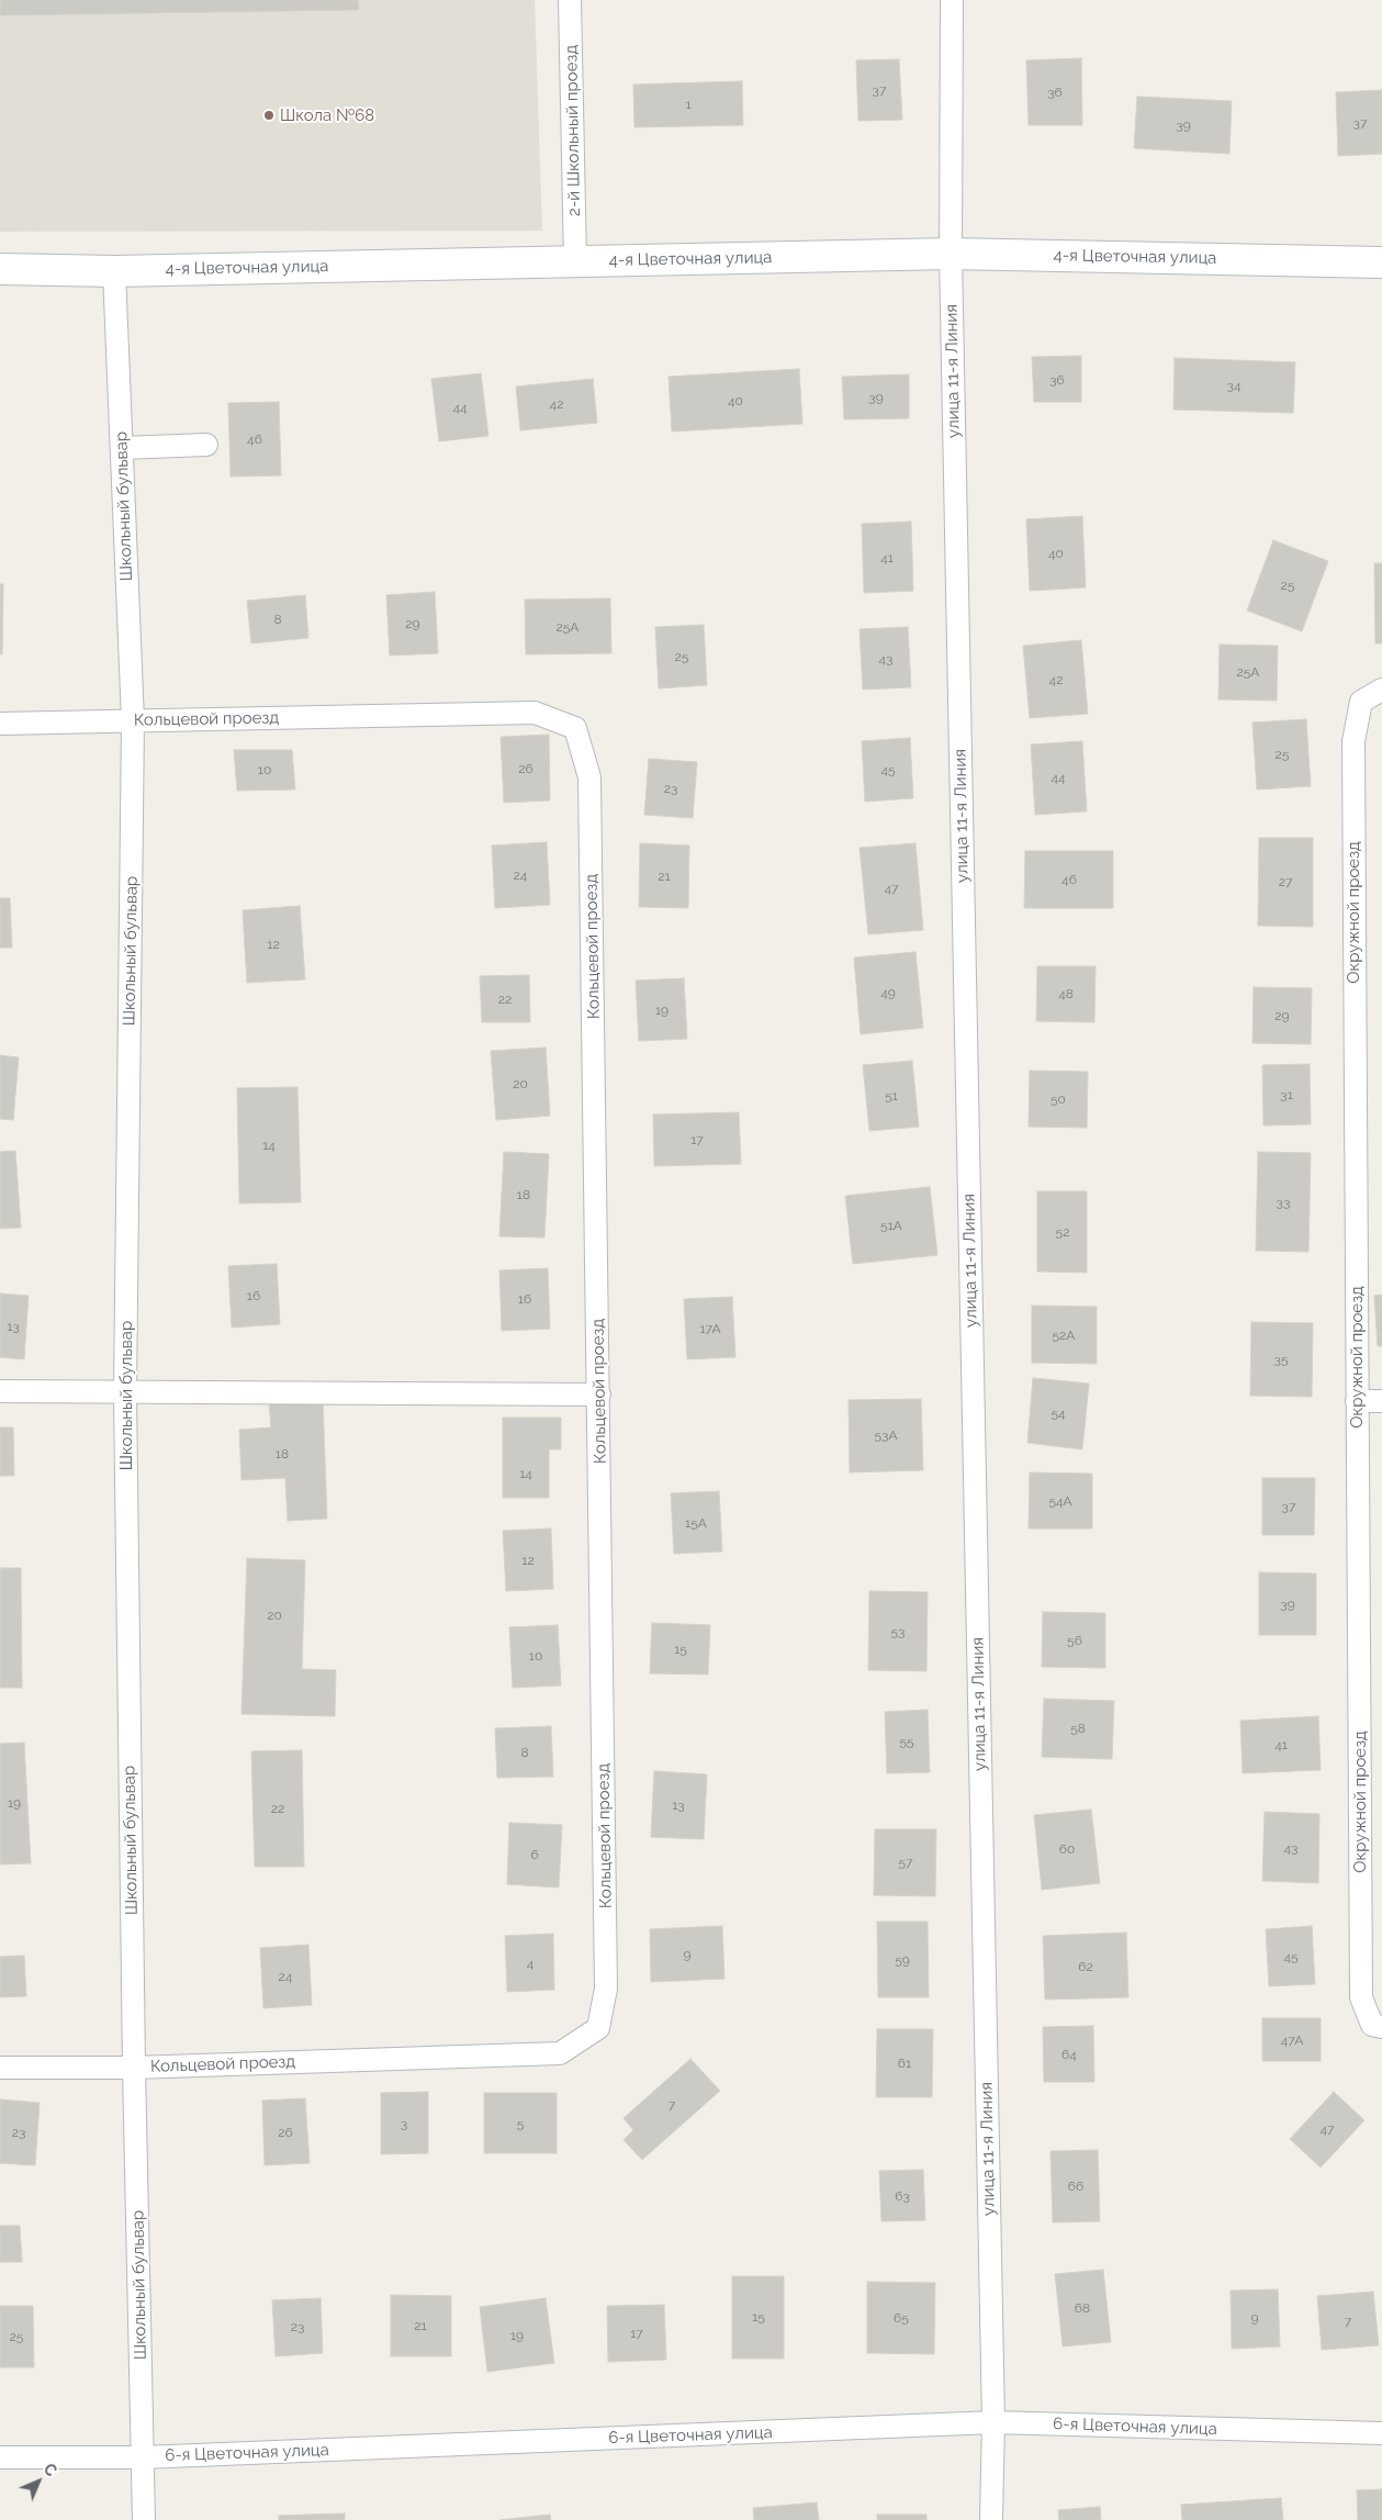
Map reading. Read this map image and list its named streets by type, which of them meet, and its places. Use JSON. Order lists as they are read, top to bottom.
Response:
{
  "streets": {
    "street": ["4-я Цветочная улица"],
    "lane": [
      "2-й Школьный проезд",
      "улица 11-я Линия",
      "Школьный бульвар",
      "Кольцевой проезд",
      "Окружной проезд",
      "6-я Цветочная улица"
    ]
  },
  "crossings": [
    ["2-й Школьный проезд", "4-я Цветочная улица"],
    ["4-я Цветочная улица", "улица 11-я Линия"],
    ["4-я Цветочная улица", "Школьный бульвар"],
    ["улица 11-я Линия", "6-я Цветочная улица"],
    ["Школьный бульвар", "Кольцевой проезд"],
    ["Школьный бульвар", "6-я Цветочная улица"]
  ],
  "places": ["Школа №68"],
  "house_numbers": [
    "37",
    "36",
    "1",
    "37",
    "39",
    "36",
    "34",
    "39",
    "40",
    "42",
    "44",
    "46",
    "40",
    "41",
    "25",
    "8",
    "29",
    "25А",
    "25",
    "43",
    "25А",
    "42",
    "25",
    "26",
    "10",
    "45",
    "44",
    "23",
    "24",
    "21",
    "46",
    "27",
    "47",
    "12",
    "49",
    "48",
    "22",
    "19",
    "29",
    "20",
    "31",
    "51",
    "50",
    "17",
    "14",
    "18",
    "33",
    "51А",
    "52",
    "16",
    "16",
    "13",
    "17А",
    "52А",
    "35",
    "54",
    "53А",
    "18",
    "14",
    "54А",
    "37",
    "15А",
    "12",
    "39",
    "20",
    "53",
    "56",
    "15",
    "10",
    "58",
    "55",
    "41",
    "8",
    "19",
    "13",
    "22",
    "43",
    "60",
    "6",
    "57",
    "9",
    "45",
    "59",
    "4",
    "62",
    "24",
    "47А",
    "64",
    "61",
    "7",
    "3",
    "5",
    "47",
    "23",
    "26",
    "66",
    "63",
    "68",
    "15",
    "65",
    "9",
    "7",
    "21",
    "23",
    "17",
    "19",
    "25"
  ],
  "north": "top right"
}
